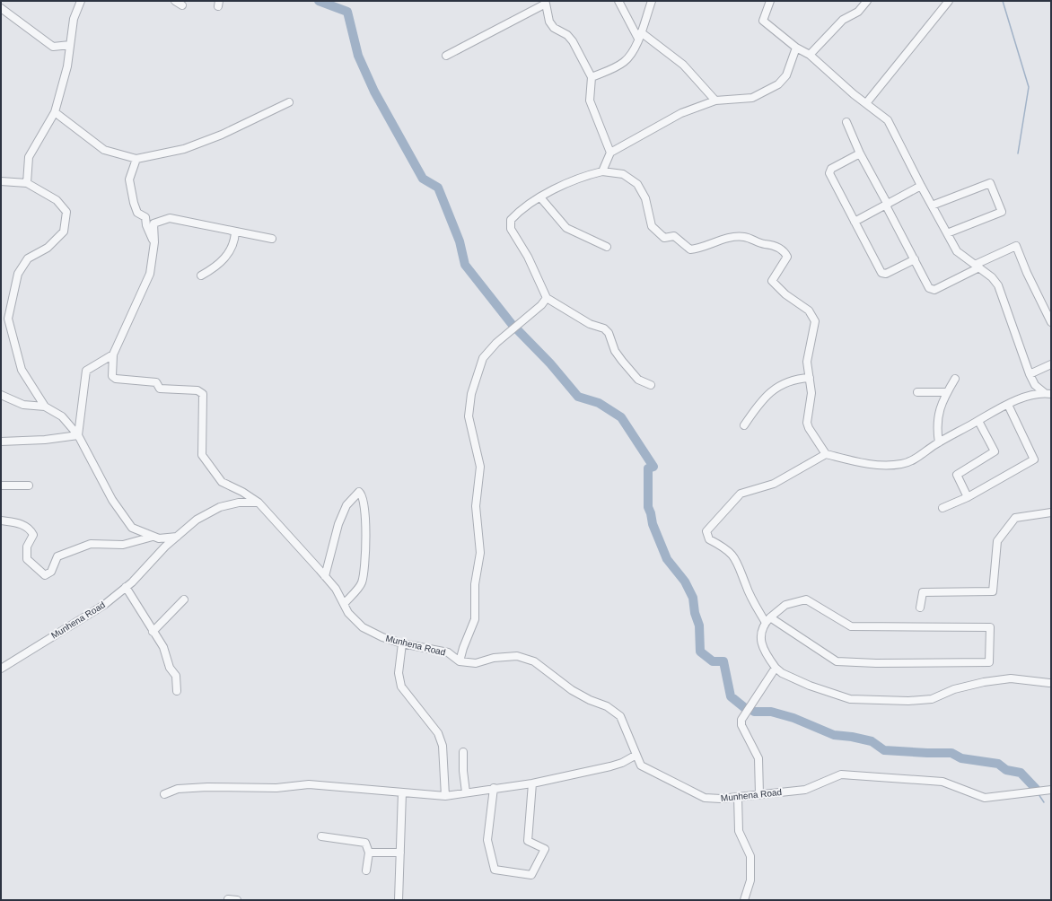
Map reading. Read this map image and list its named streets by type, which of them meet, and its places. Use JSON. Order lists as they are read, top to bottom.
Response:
{
  "streets": {
    "street": ["Munhena Road"]
  }
}
